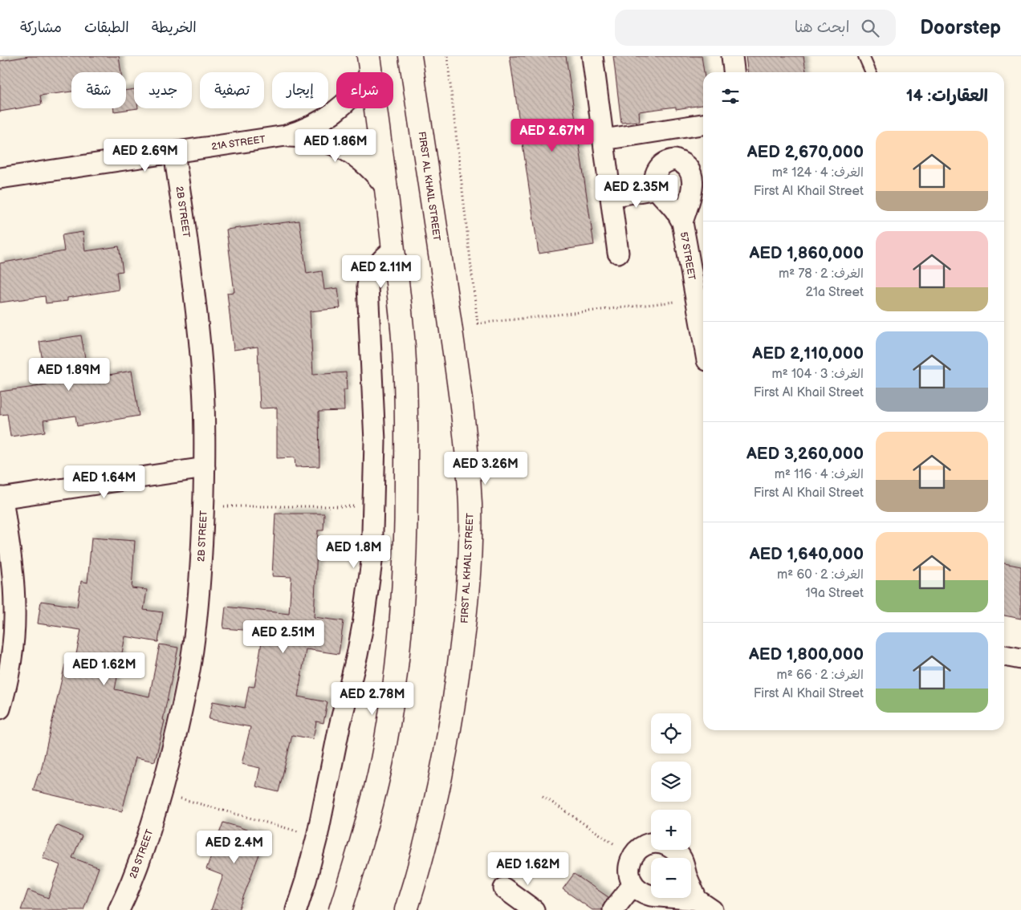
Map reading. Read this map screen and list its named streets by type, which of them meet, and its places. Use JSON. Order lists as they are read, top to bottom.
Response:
{
  "streets": {
    "main road": ["FIRST AL KHAIL STREET"],
    "street": ["21A STREET", "2B STREET", "57 STREET"]
  },
  "crossings": [
    ["21A STREET", "2B STREET"]
  ],
  "page": {
    "header": "Doorstep",
    "search": "ابحث هنا",
    "nav": ["الخريطة", "الطبقات", "مشاركة"],
    "chip": [
      "شراء",
      "إيجار",
      "تصفية",
      "جديد",
      "شقة"
    ],
    "heading": "العقارات: 14",
    "price": [
      "AED 2.67M",
      "AED 1.86M",
      "AED 2.69M",
      "AED 2.35M",
      "AED 2.11M",
      "AED 1.89M",
      "AED 3.26M",
      "AED 1.64M",
      "AED 1.8M",
      "AED 2.51M",
      "AED 1.62M",
      "AED 2.78M",
      "AED 2.4M",
      "AED 1.62M"
    ],
    "list": [
      {
        "name": "AED 2,670,000",
        "note": "الغرف: 4 · 124 m² · First Al Khail Street"
      },
      {
        "name": "AED 1,860,000",
        "note": "الغرف: 2 · 78 m² · 21a Street"
      },
      {
        "name": "AED 2,110,000",
        "note": "الغرف: 3 · 104 m² · First Al Khail Street"
      },
      {
        "name": "AED 3,260,000",
        "note": "الغرف: 4 · 116 m² · First Al Khail Street"
      },
      {
        "name": "AED 1,640,000",
        "note": "الغرف: 2 · 60 m² · 19a Street"
      },
      {
        "name": "AED 1,800,000",
        "note": "الغرف: 2 · 66 m² · First Al Khail Street"
      }
    ],
    "map_buttons": ["+", "−"]
  }
}
